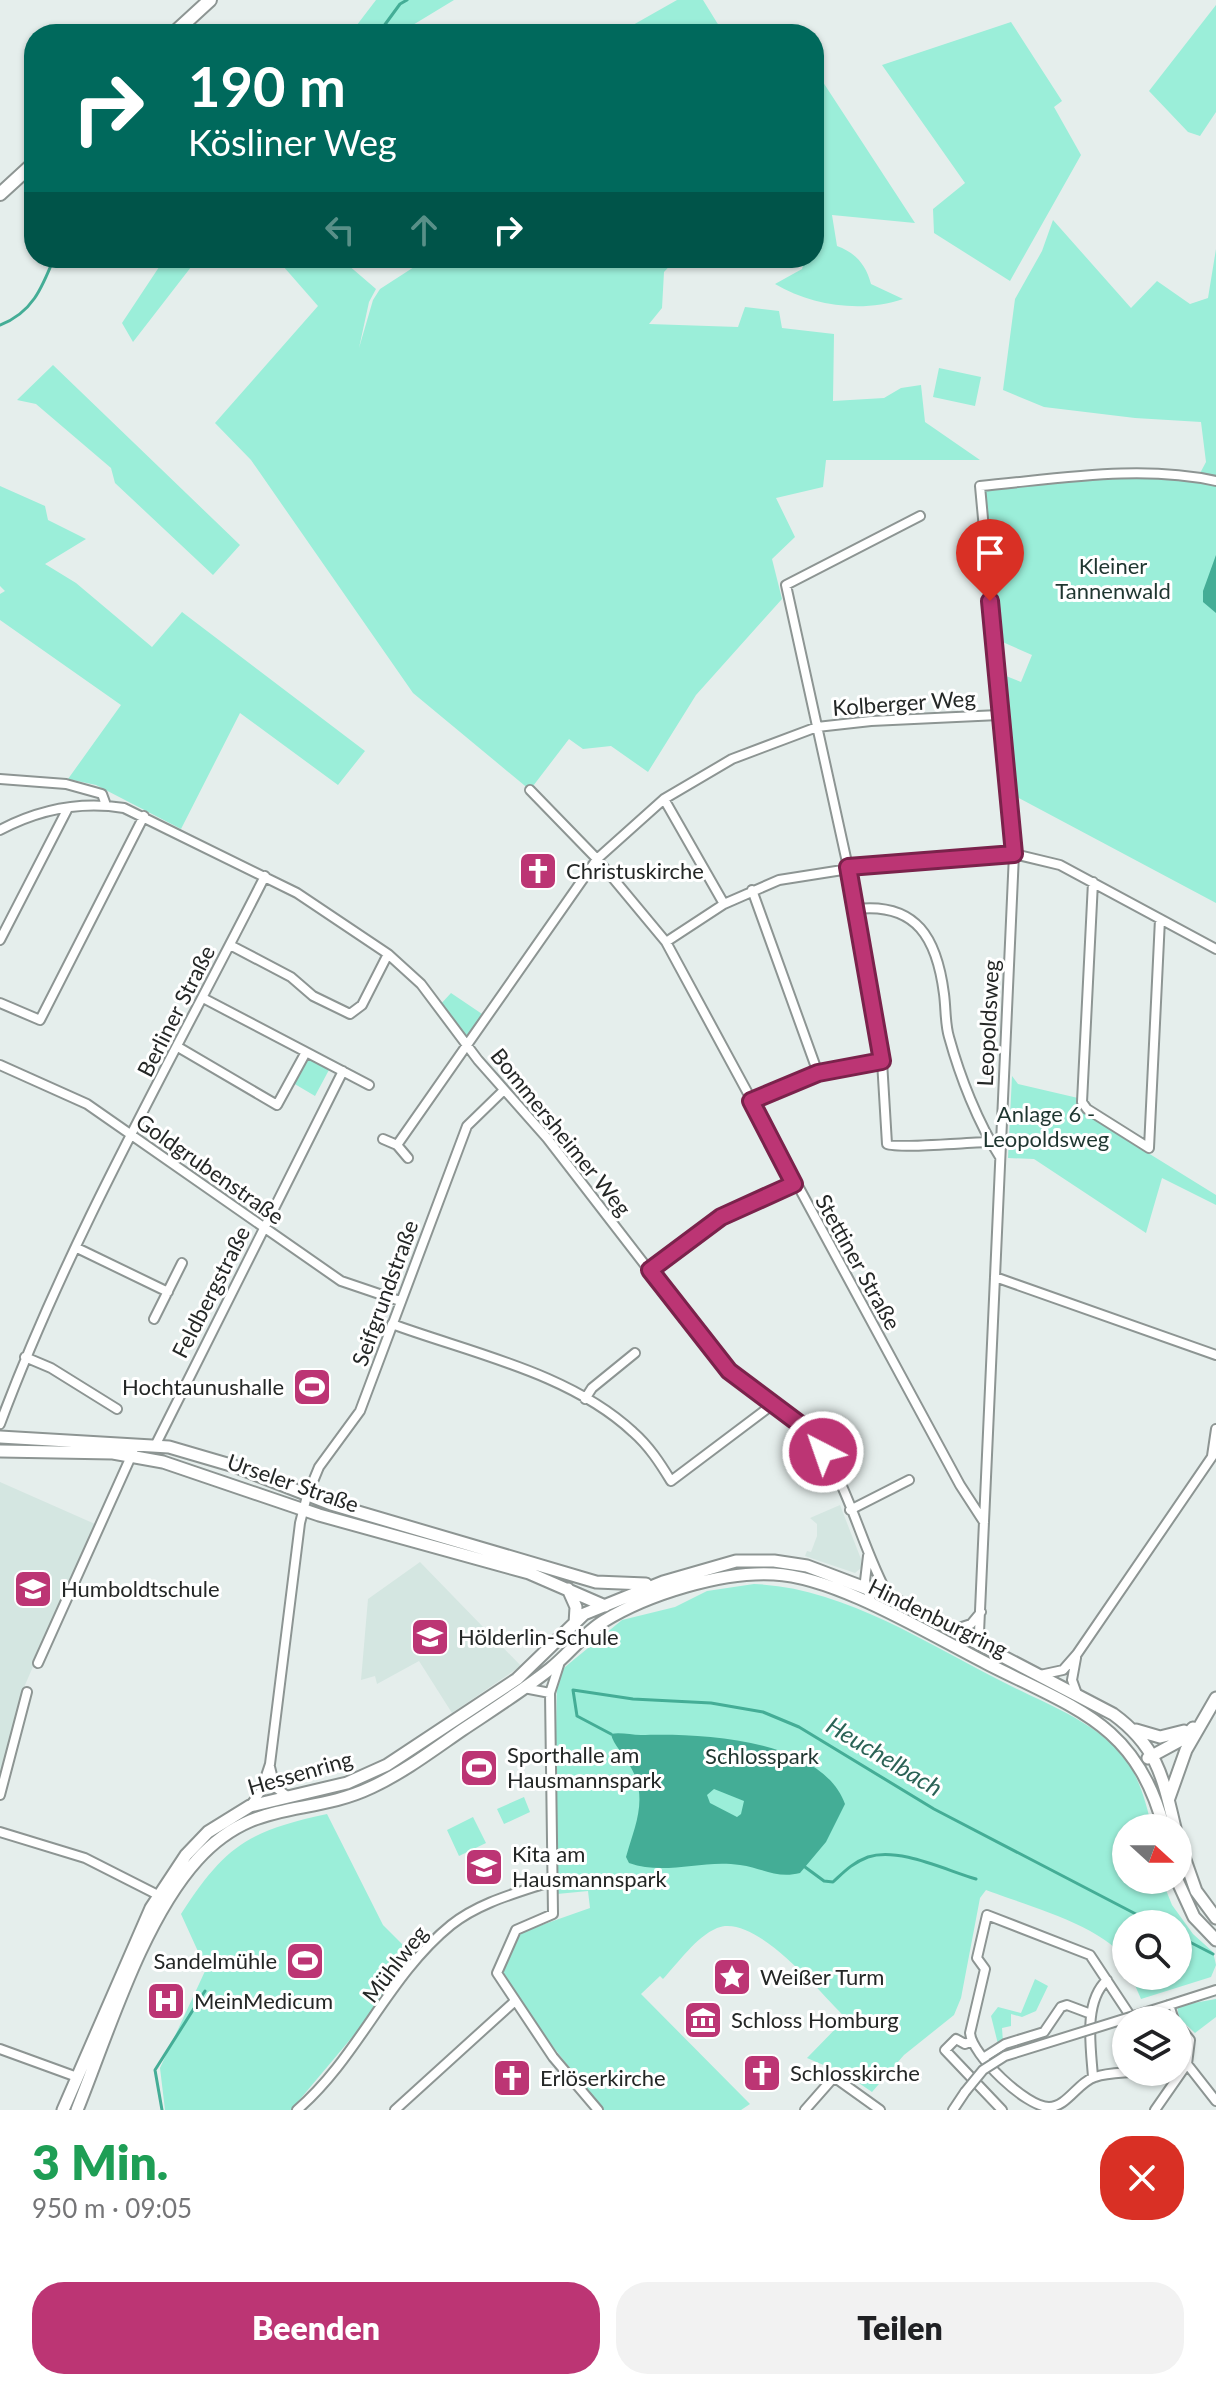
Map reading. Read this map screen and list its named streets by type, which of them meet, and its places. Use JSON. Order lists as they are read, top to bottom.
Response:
{
  "streets": {
    "street": [
      "Kolberger Weg",
      "Berliner Straße",
      "Leopoldsweg",
      "Bommersheimer Weg",
      "Goldgrubenstraße",
      "Stettiner Straße",
      "Feldbergstraße",
      "Seifgrundstraße",
      "Urseler Straße",
      "Hindenburgring",
      "Hessenring",
      "Mühlweg"
    ]
  },
  "crossings": [
    ["Kolberger Weg", "Leopoldsweg"],
    ["Kolberger Weg", "Bommersheimer Weg"],
    ["Kolberger Weg", "Stettiner Straße"],
    ["Berliner Straße", "Bommersheimer Weg"],
    ["Berliner Straße", "Goldgrubenstraße"],
    ["Leopoldsweg", "Stettiner Straße"],
    ["Leopoldsweg", "Hindenburgring"],
    ["Bommersheimer Weg", "Seifgrundstraße"],
    ["Bommersheimer Weg", "Hindenburgring"],
    ["Goldgrubenstraße", "Feldbergstraße"],
    ["Goldgrubenstraße", "Seifgrundstraße"],
    ["Feldbergstraße", "Urseler Straße"],
    ["Seifgrundstraße", "Urseler Straße"],
    ["Seifgrundstraße", "Hessenring"],
    ["Urseler Straße", "Hindenburgring"],
    ["Urseler Straße", "Hessenring"],
    ["Hindenburgring", "Hessenring"]
  ],
  "water": ["Heuchelbach"],
  "parks": ["Kleiner Tannenwald", "Anlage 6 - Leopoldsweg", "Schlosspark"],
  "places": {
    "church": ["Christuskirche", "Schlosskirche", "Erlöserkirche"],
    "sports": ["Hochtaunushalle", "Sporthalle am Hausmannspark", "Sandelmühle"],
    "school or university": ["Humboldtschule", "Hölderlin-Schule", "Kita am Hausmannspark"],
    "place": ["Weißer Turm"],
    "hospital": ["MeinMedicum"],
    "museum": ["Schloss Homburg"]
  },
  "north": "right",
  "page": {
    "turn": ["190 m", "Kösliner Weg"],
    "heading": ["3 Min.", "950 m · 09:05"],
    "buttons": ["Beenden", "Teilen"]
  }
}
